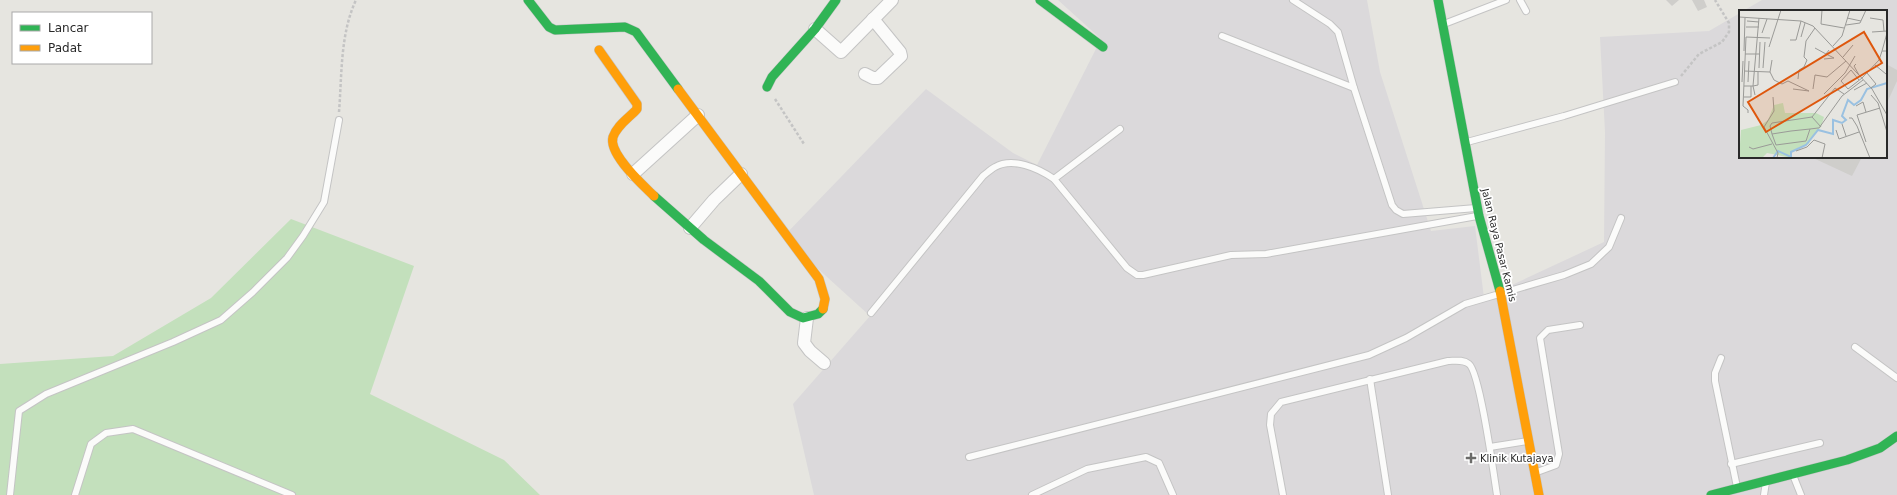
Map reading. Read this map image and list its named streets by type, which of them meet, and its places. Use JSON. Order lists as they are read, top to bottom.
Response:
{
  "streets": {
    "street": ["Jalan Raya Pasar Kamis"]
  },
  "places": {
    "health": ["Klinik Kutajaya"]
  },
  "legend": ["Lancar", "Padat"]
}
